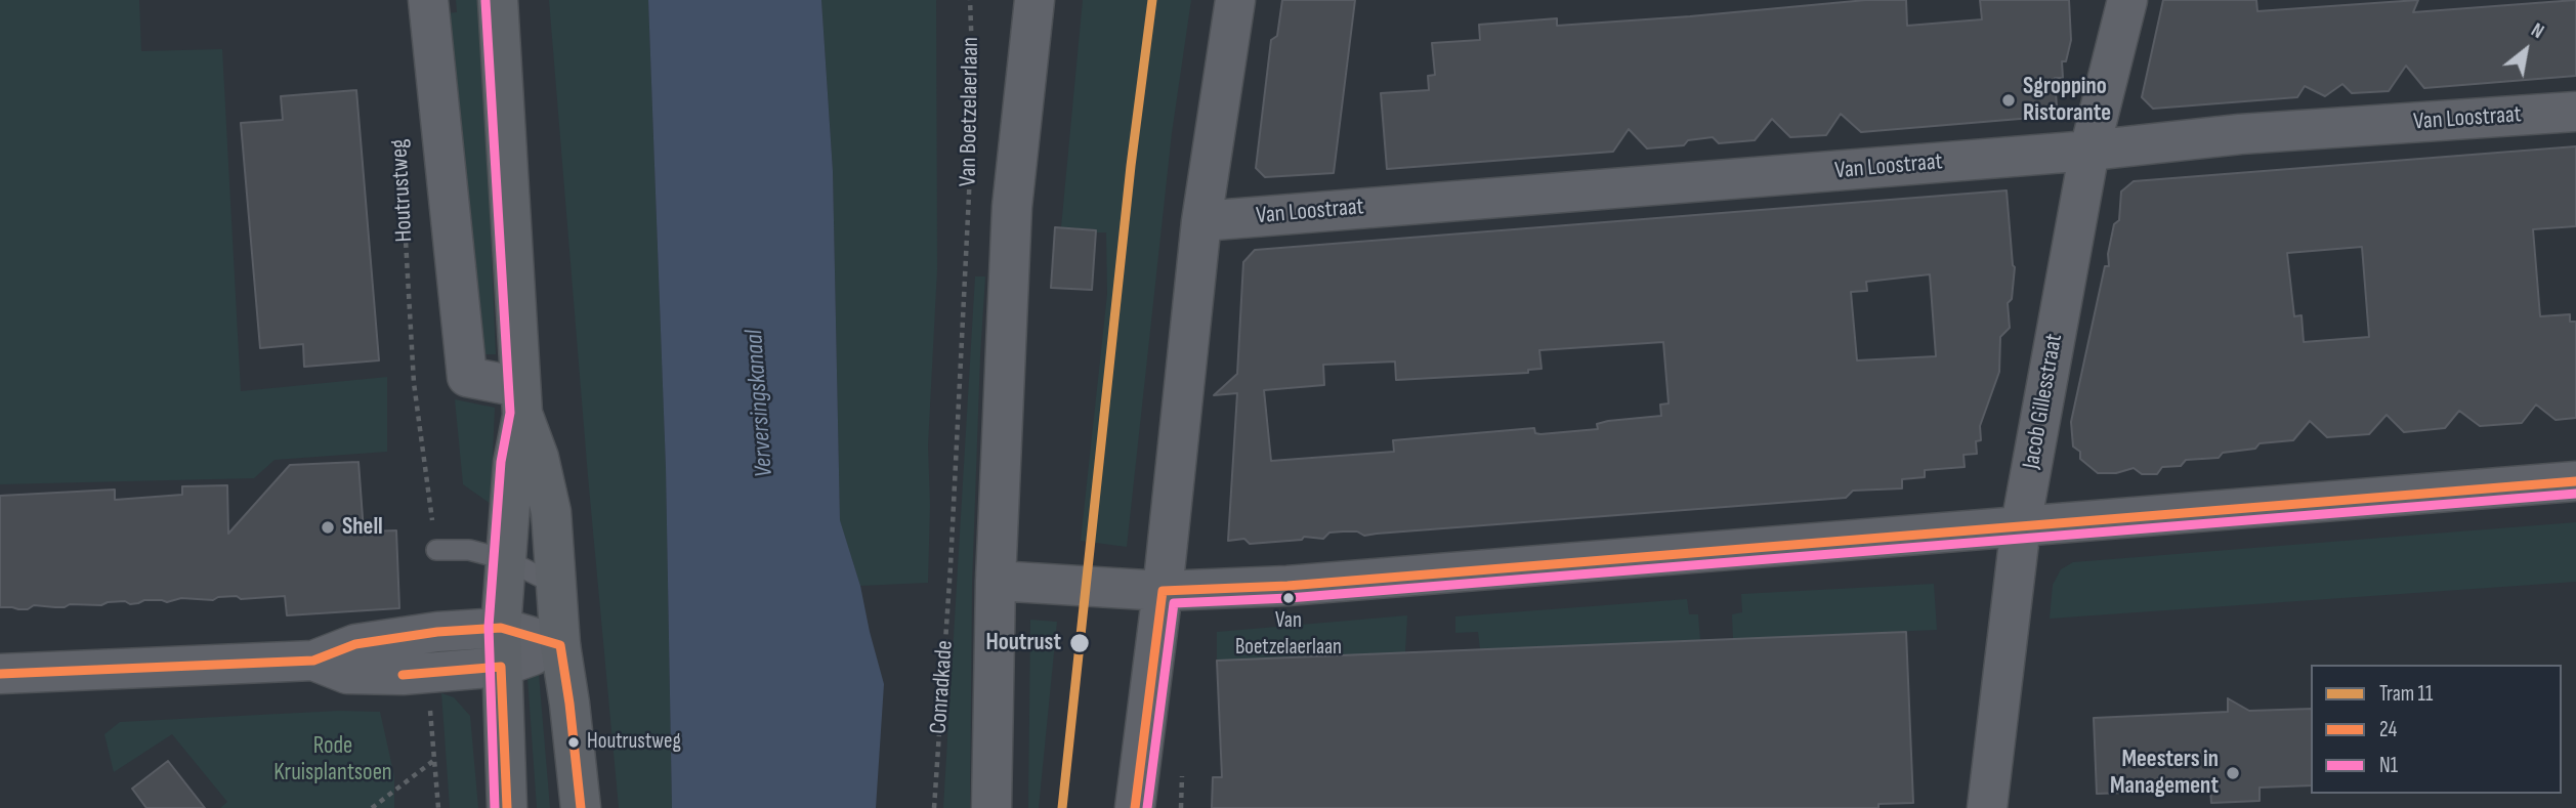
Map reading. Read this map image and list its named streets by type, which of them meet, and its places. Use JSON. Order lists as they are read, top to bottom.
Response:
{
  "streets": {
    "street": [
      "Van Boetzelaerlaan",
      "Van Loostraat",
      "Houtrustweg",
      "Jacob Gillesstraat",
      "Conradkade"
    ]
  },
  "crossings": [
    ["Van Boetzelaerlaan", "Conradkade"],
    ["Van Loostraat", "Jacob Gillesstraat"]
  ],
  "water": ["Verversingskanaal"],
  "parks": ["Rode Kruisplantsoen"],
  "places": [
    "Sgroppino Ristorante",
    "Shell",
    "Van Boetzelaerlaan",
    "Houtrust",
    "Houtrustweg",
    "Meesters in Management"
  ],
  "lines": ["tram line 11", "transit line N1", "transit line 24"],
  "legend": ["Tram 11", "24", "N1"],
  "north": "top right"
}
